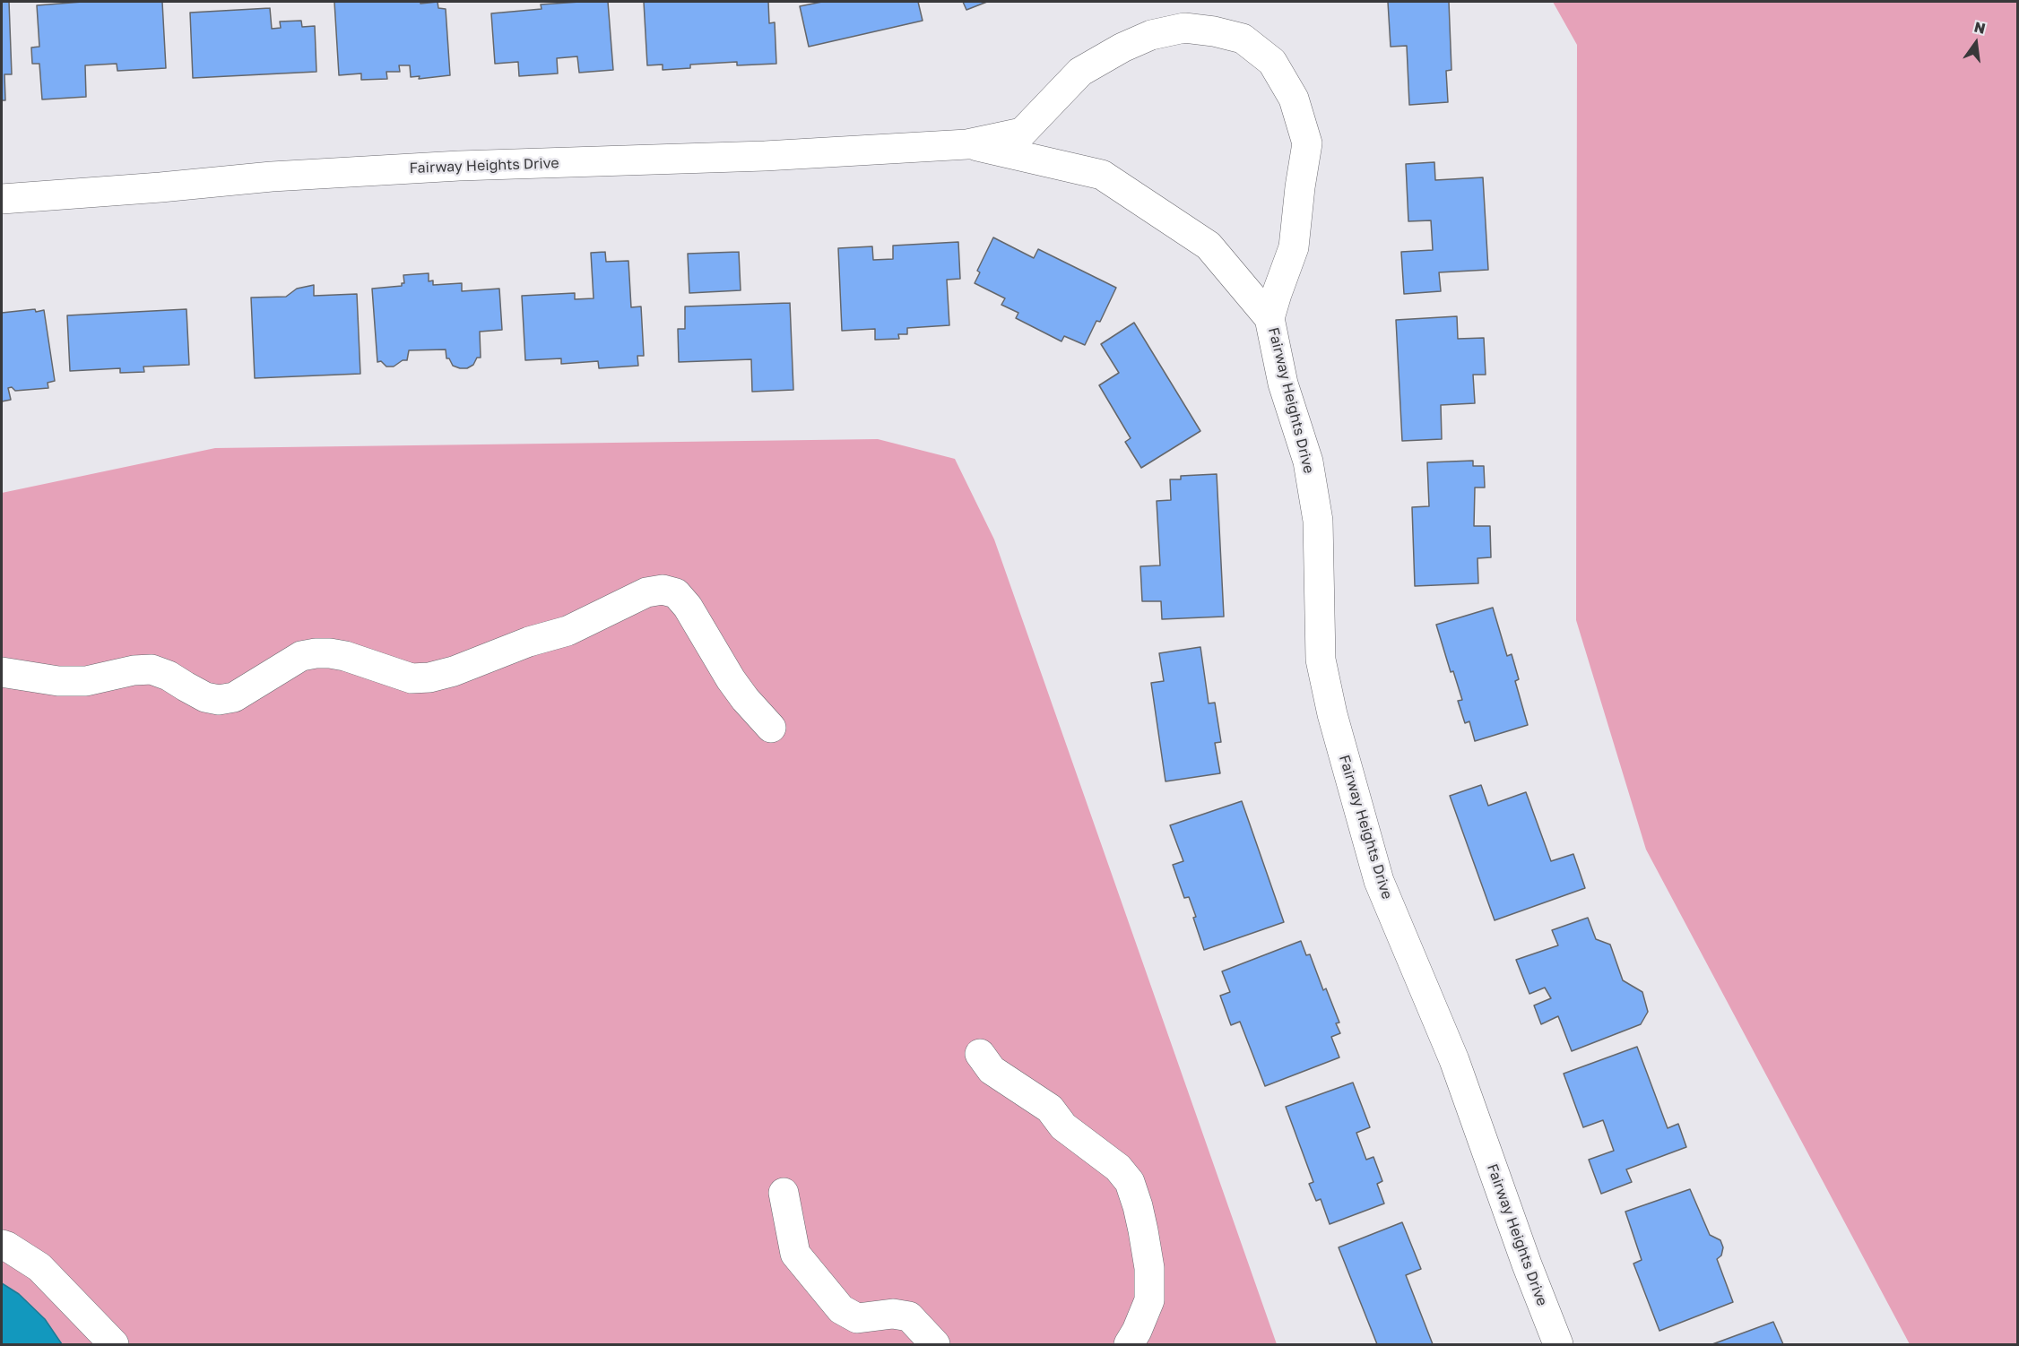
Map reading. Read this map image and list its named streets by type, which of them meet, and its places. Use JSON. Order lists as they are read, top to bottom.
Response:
{
  "streets": {
    "street": ["Fairway Heights Drive"]
  },
  "north": "top"
}
